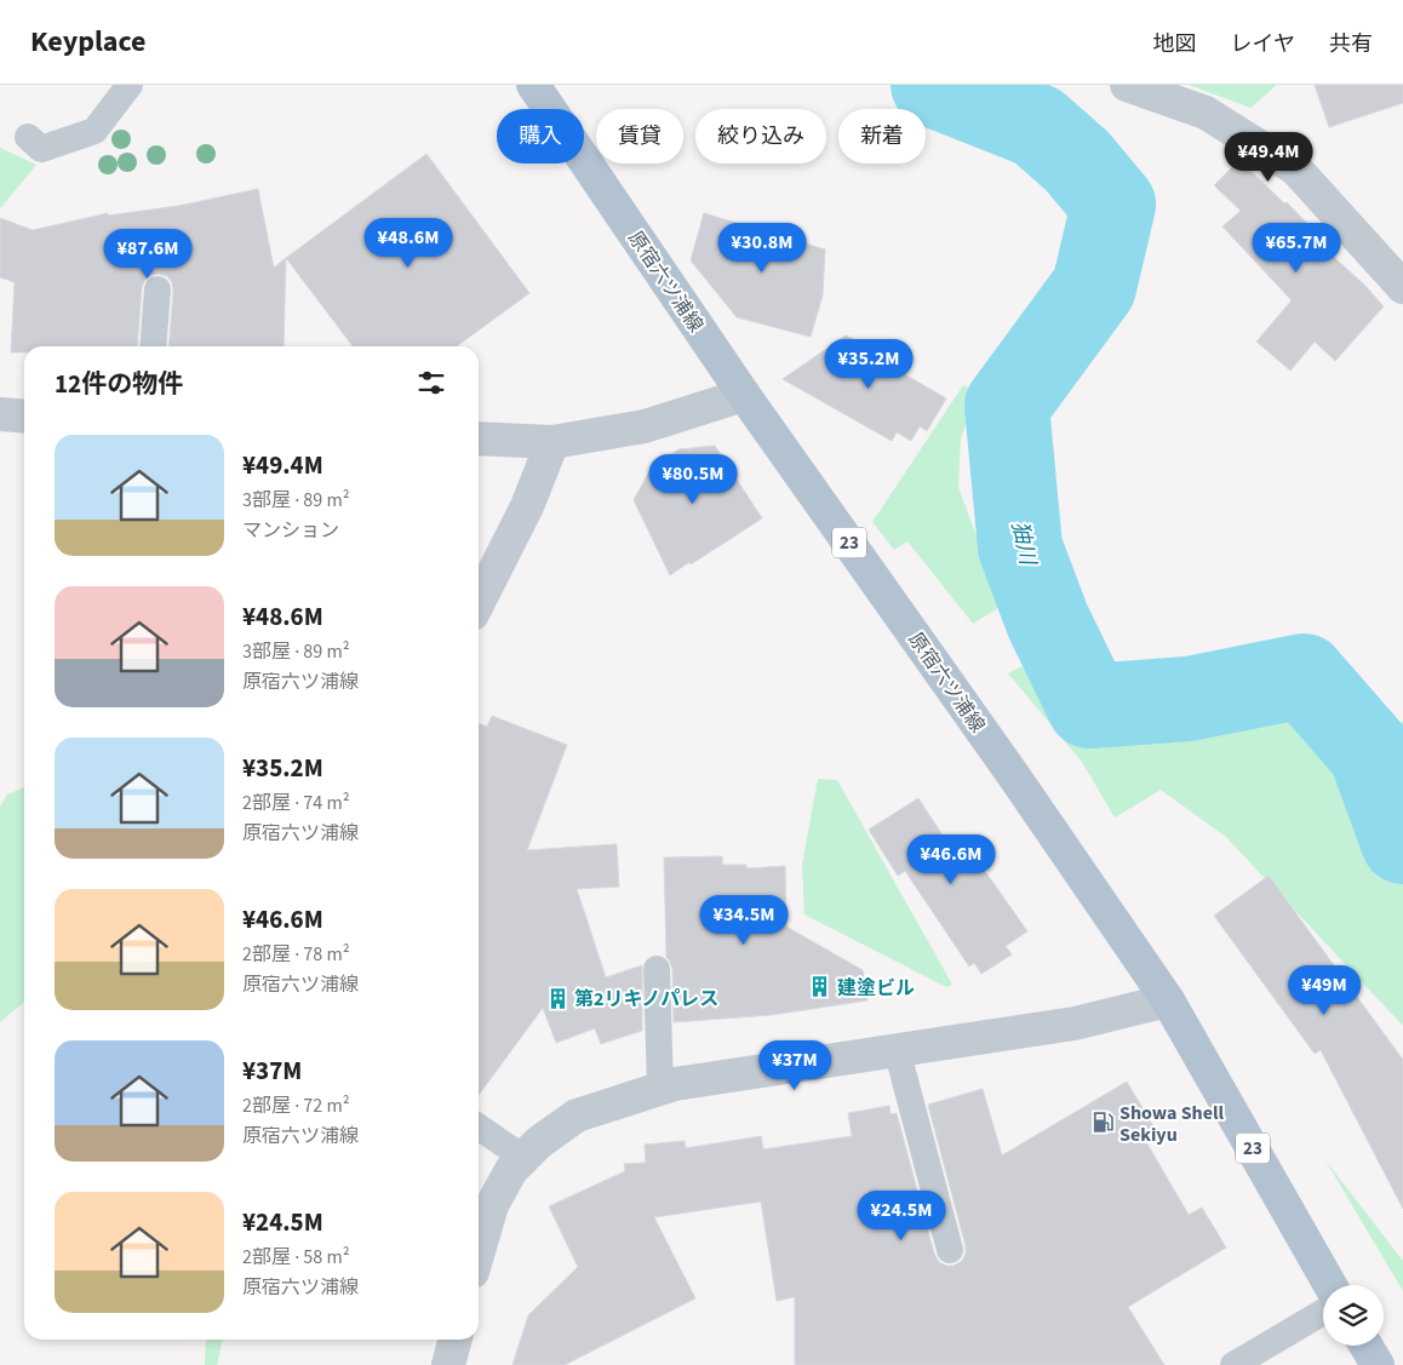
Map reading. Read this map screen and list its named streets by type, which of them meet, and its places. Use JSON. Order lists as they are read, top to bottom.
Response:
{
  "streets": {
    "main road": ["原宿六ツ浦線", "23"]
  },
  "water": ["㹨川"],
  "places": {
    "building": ["建塗ビル", "第2リキノパレス"],
    "fuel station": ["Showa Shell Sekiyu"]
  },
  "page": {
    "header": "Keyplace",
    "nav": ["地図", "レイヤ", "共有"],
    "chip": [
      "購入",
      "賃貸",
      "絞り込み",
      "新着"
    ],
    "price": [
      "¥49.4M",
      "¥48.6M",
      "¥30.8M",
      "¥65.7M",
      "¥87.6M",
      "¥35.2M",
      "¥80.5M",
      "¥46.6M",
      "¥34.5M",
      "¥49M",
      "¥37M",
      "¥24.5M"
    ],
    "heading": "12件の物件",
    "list": [
      {
        "name": "¥49.4M",
        "note": "3部屋 · 89 m² · マンション"
      },
      {
        "name": "¥48.6M",
        "note": "3部屋 · 89 m² · 原宿六ツ浦線"
      },
      {
        "name": "¥35.2M",
        "note": "2部屋 · 74 m² · 原宿六ツ浦線"
      },
      {
        "name": "¥46.6M",
        "note": "2部屋 · 78 m² · 原宿六ツ浦線"
      },
      {
        "name": "¥37M",
        "note": "2部屋 · 72 m² · 原宿六ツ浦線"
      },
      {
        "name": "¥24.5M",
        "note": "2部屋 · 58 m² · 原宿六ツ浦線"
      }
    ]
  }
}
